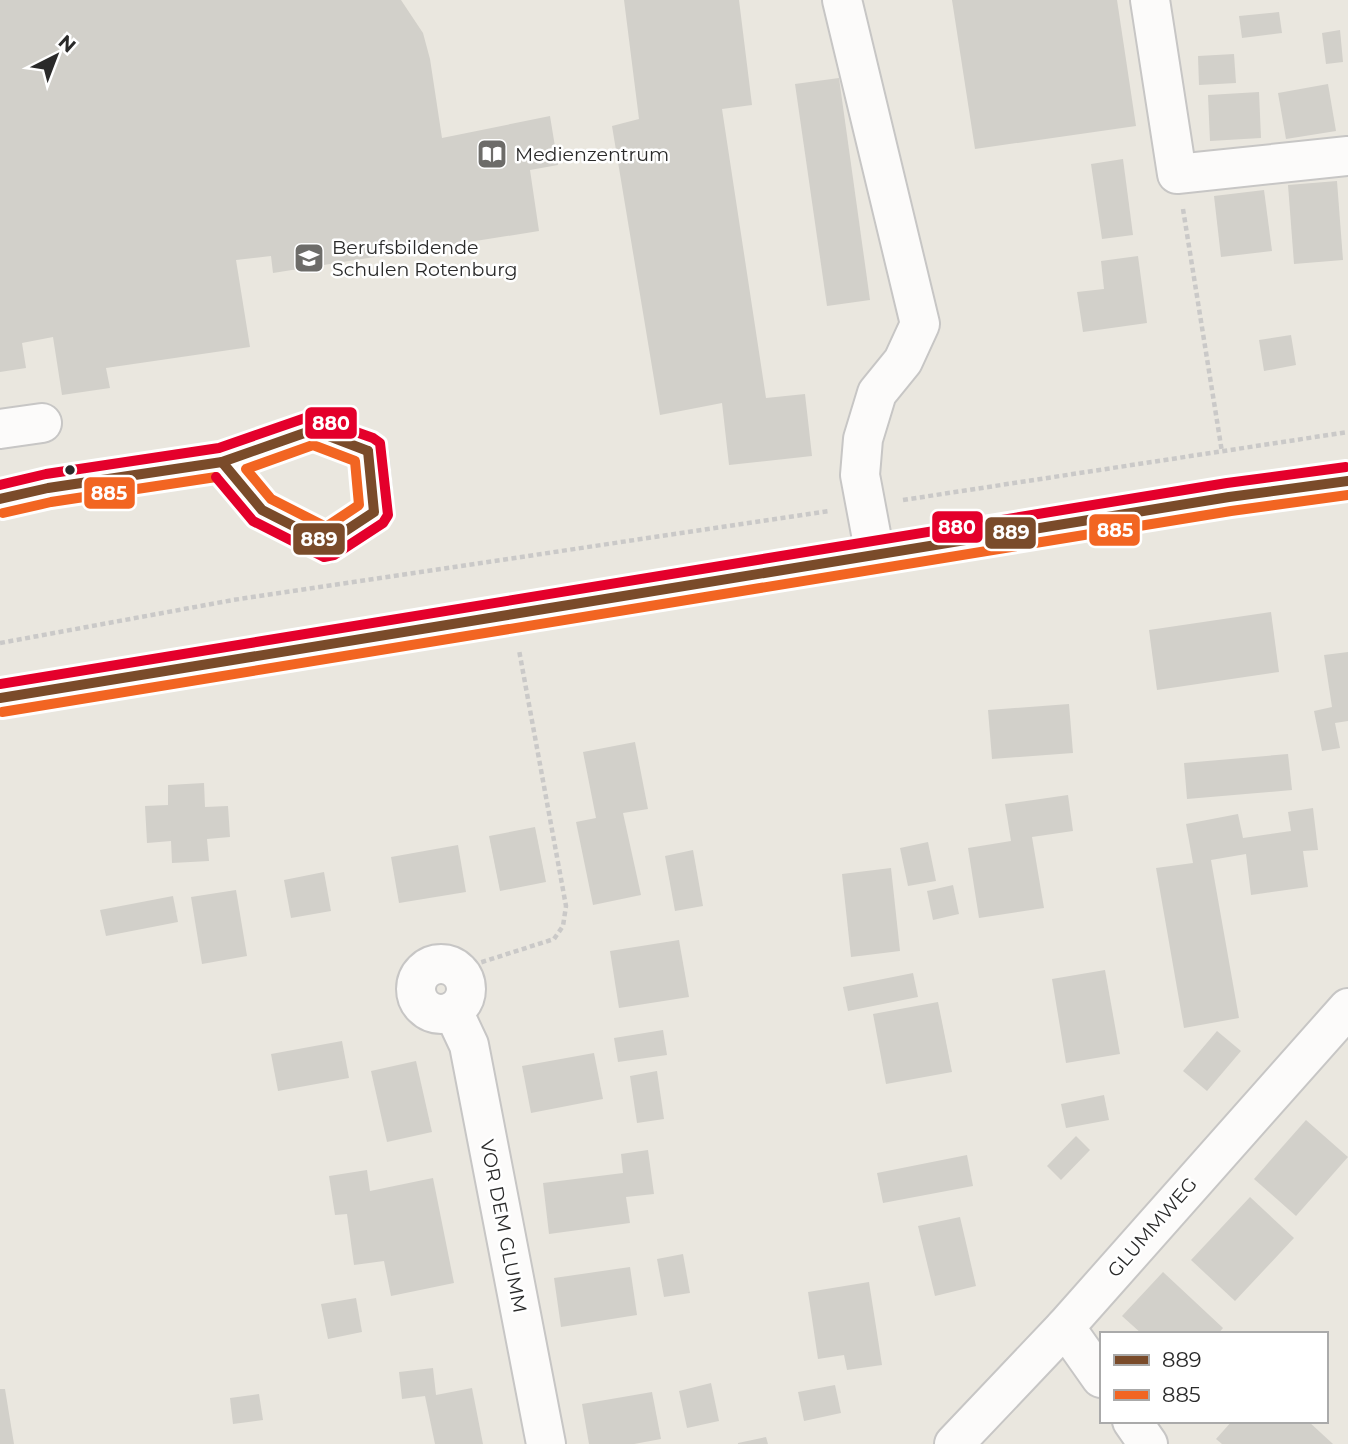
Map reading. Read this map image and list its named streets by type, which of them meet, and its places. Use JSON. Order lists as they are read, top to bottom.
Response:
{
  "streets": {
    "street": ["VOR DEM GLUMM", "GLUMMWEG"]
  },
  "places": {
    "library": ["Medienzentrum"],
    "school or university": ["Berufsbildende Schulen Rotenburg"]
  },
  "lines": ["transit line 880", "transit line 889", "transit line 885"],
  "legend": ["889", "885"],
  "north": "top right"
}
